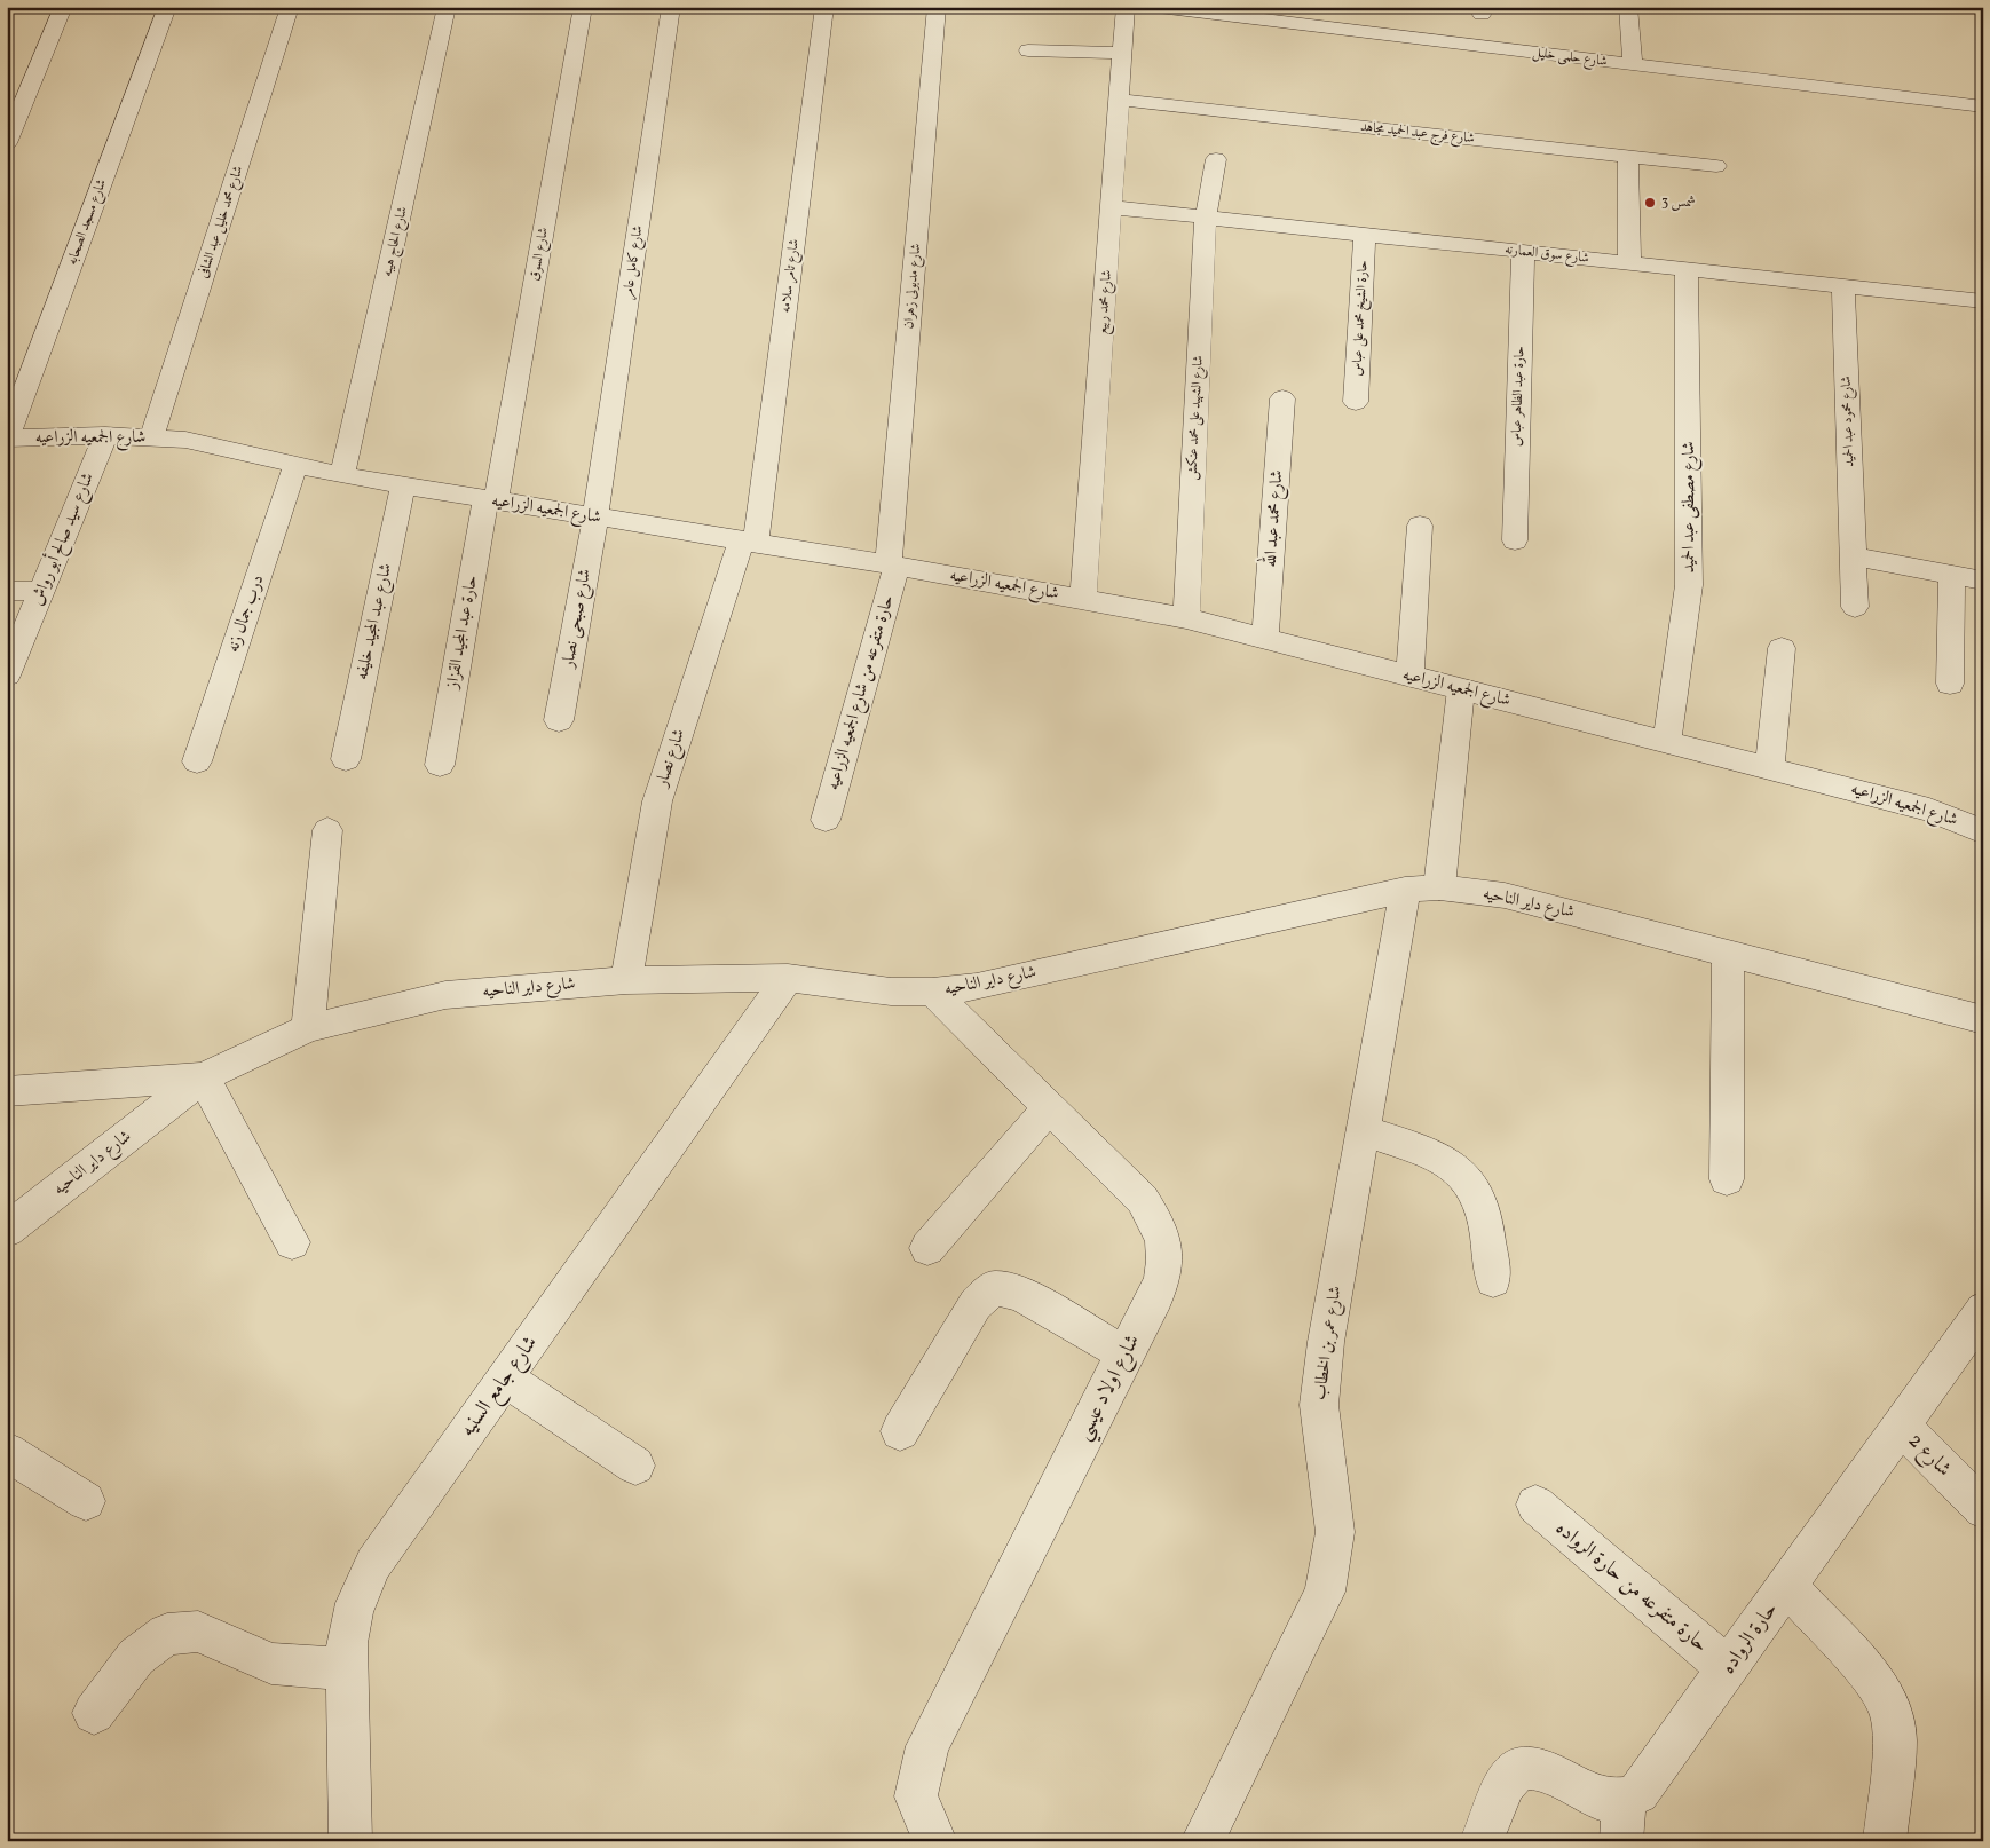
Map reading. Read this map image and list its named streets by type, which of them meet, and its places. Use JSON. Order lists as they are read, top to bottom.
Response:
{
  "streets": {
    "street": [
      "شارع حلمى خليل",
      "شارع فرج عبد الحميد مجاهد",
      "شارع مسجد الصحابه",
      "شارع محمد خليل عبد الشافى",
      "شارع الحاج هيبه",
      "شارع السوق",
      "شارع سوق العمارنه",
      "شارع كامل عامر",
      "شارع تامر سلامه",
      "شارع مدبولى زهران",
      "شارع محمد ربيع",
      "حارة الشيخ محمد على عباس",
      "حارة عبد الظاهر عباس",
      "شارع الشهيد على محمد عنكش",
      "شارع محمود عبد الحميد",
      "شارع الجمعيه الزراعيه",
      "شارع مصطفى عبد الحميد",
      "شارع محمد عبد الله",
      "شارع سيد صالح أبو رواش",
      "درب جمال زنه",
      "شارع صبحى نصار",
      "شارع عبد المجيد خليفه",
      "حارة عبد المجيد القزاز",
      "حارة متفرعه من شارع الجمعيه الزراعيه",
      "شارع نصار",
      "شارع داير الناحيه",
      "شارع عمر بن الخطاب",
      "شارع جامع السنيه",
      "شارع اولاد عيسي",
      "شارع 2",
      "حارة متفرعه من حارة الرواده",
      "حارة الرواده"
    ]
  },
  "crossings": [
    ["شارع فرج عبد الحميد مجاهد", "شارع محمد ربيع"],
    ["شارع مسجد الصحابه", "شارع الجمعيه الزراعيه"],
    ["شارع محمد خليل عبد الشافى", "شارع الجمعيه الزراعيه"],
    ["شارع الحاج هيبه", "شارع الجمعيه الزراعيه"],
    ["شارع السوق", "شارع الجمعيه الزراعيه"],
    ["شارع السوق", "حارة عبد المجيد القزاز"],
    ["شارع سوق العمارنه", "شارع محمد ربيع"],
    ["شارع سوق العمارنه", "حارة الشيخ محمد على عباس"],
    ["شارع سوق العمارنه", "حارة عبد الظاهر عباس"],
    ["شارع سوق العمارنه", "شارع الشهيد على محمد عنكش"],
    ["شارع سوق العمارنه", "شارع محمود عبد الحميد"],
    ["شارع سوق العمارنه", "شارع مصطفى عبد الحميد"],
    ["شارع كامل عامر", "شارع الجمعيه الزراعيه"],
    ["شارع كامل عامر", "شارع صبحى نصار"],
    ["شارع تامر سلامه", "شارع الجمعيه الزراعيه"],
    ["شارع تامر سلامه", "شارع نصار"],
    ["شارع مدبولى زهران", "شارع الجمعيه الزراعيه"],
    ["شارع مدبولى زهران", "حارة متفرعه من شارع الجمعيه الزراعيه"],
    ["شارع محمد ربيع", "شارع الجمعيه الزراعيه"],
    ["شارع الشهيد على محمد عنكش", "شارع الجمعيه الزراعيه"],
    ["شارع الجمعيه الزراعيه", "شارع مصطفى عبد الحميد"],
    ["شارع الجمعيه الزراعيه", "شارع محمد عبد الله"],
    ["شارع الجمعيه الزراعيه", "شارع سيد صالح أبو رواش"],
    ["شارع الجمعيه الزراعيه", "درب جمال زنه"],
    ["شارع الجمعيه الزراعيه", "شارع صبحى نصار"],
    ["شارع الجمعيه الزراعيه", "شارع عبد المجيد خليفه"],
    ["شارع الجمعيه الزراعيه", "حارة عبد المجيد القزاز"],
    ["شارع الجمعيه الزراعيه", "حارة متفرعه من شارع الجمعيه الزراعيه"],
    ["شارع الجمعيه الزراعيه", "شارع نصار"],
    ["شارع الجمعيه الزراعيه", "شارع عمر بن الخطاب"],
    ["شارع نصار", "شارع داير الناحيه"],
    ["شارع داير الناحيه", "شارع عمر بن الخطاب"],
    ["شارع داير الناحيه", "شارع جامع السنيه"],
    ["شارع داير الناحيه", "شارع اولاد عيسي"],
    ["شارع 2", "حارة الرواده"],
    ["حارة متفرعه من حارة الرواده", "حارة الرواده"]
  ],
  "places": ["شمس 3"]
}
